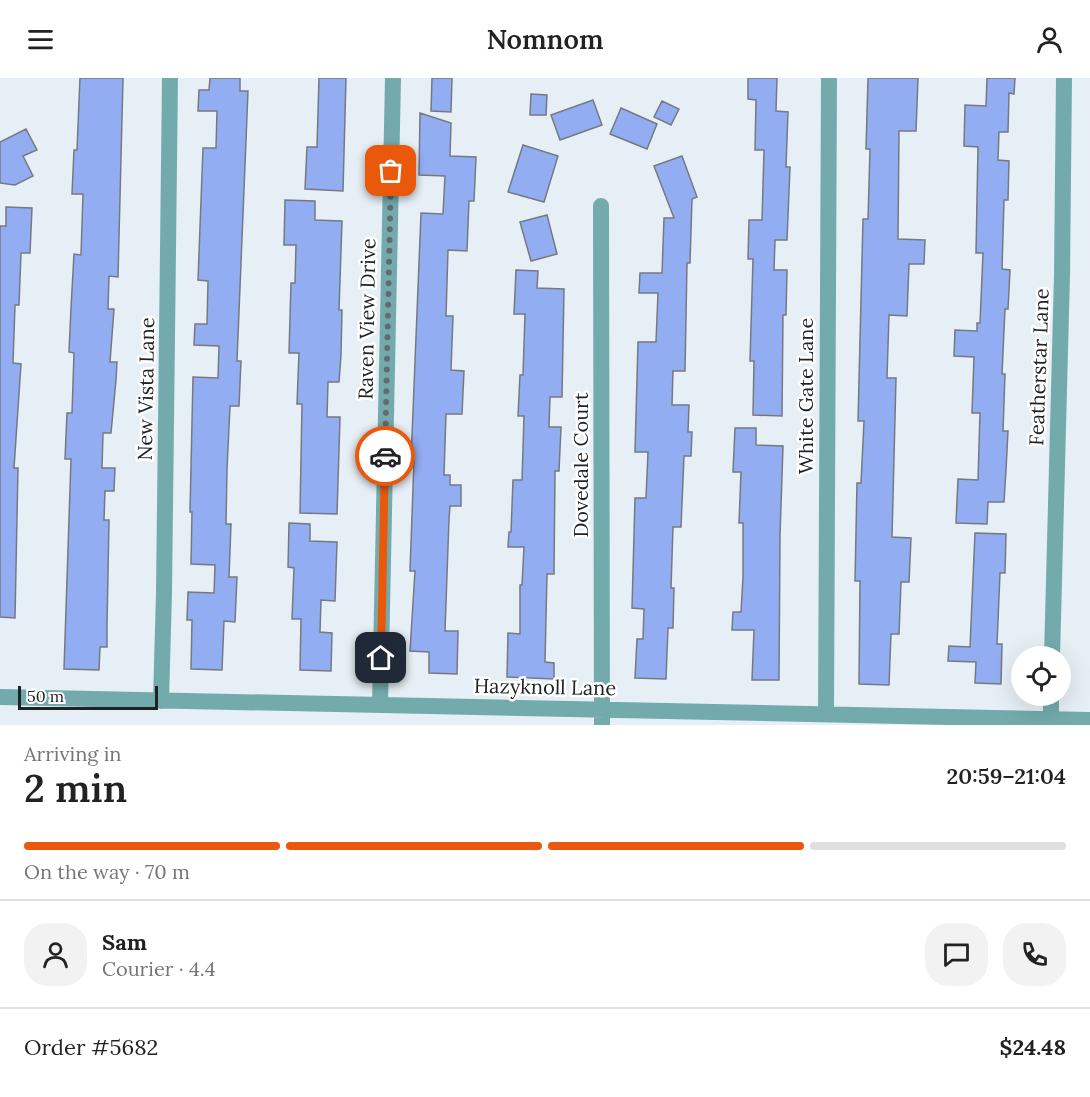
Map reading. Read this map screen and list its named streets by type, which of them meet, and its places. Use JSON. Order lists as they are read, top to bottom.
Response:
{
  "streets": {
    "street": [
      "Raven View Drive",
      "Featherstar Lane",
      "New Vista Lane",
      "White Gate Lane",
      "Dovedale Court",
      "Hazyknoll Lane"
    ]
  },
  "crossings": [
    ["Raven View Drive", "Hazyknoll Lane"],
    ["New Vista Lane", "Hazyknoll Lane"],
    ["White Gate Lane", "Hazyknoll Lane"],
    ["Dovedale Court", "Hazyknoll Lane"]
  ],
  "scale_bar": "50 m",
  "page": {
    "header": "Nomnom",
    "scale": "50 m",
    "heading": ["2 min", "Arriving in", "20:59–21:04"],
    "panel": [
      "Sam",
      "Courier · 4.4",
      "Order #5682",
      "$24.48"
    ],
    "bar": "On the way · 70 m"
  }
}
